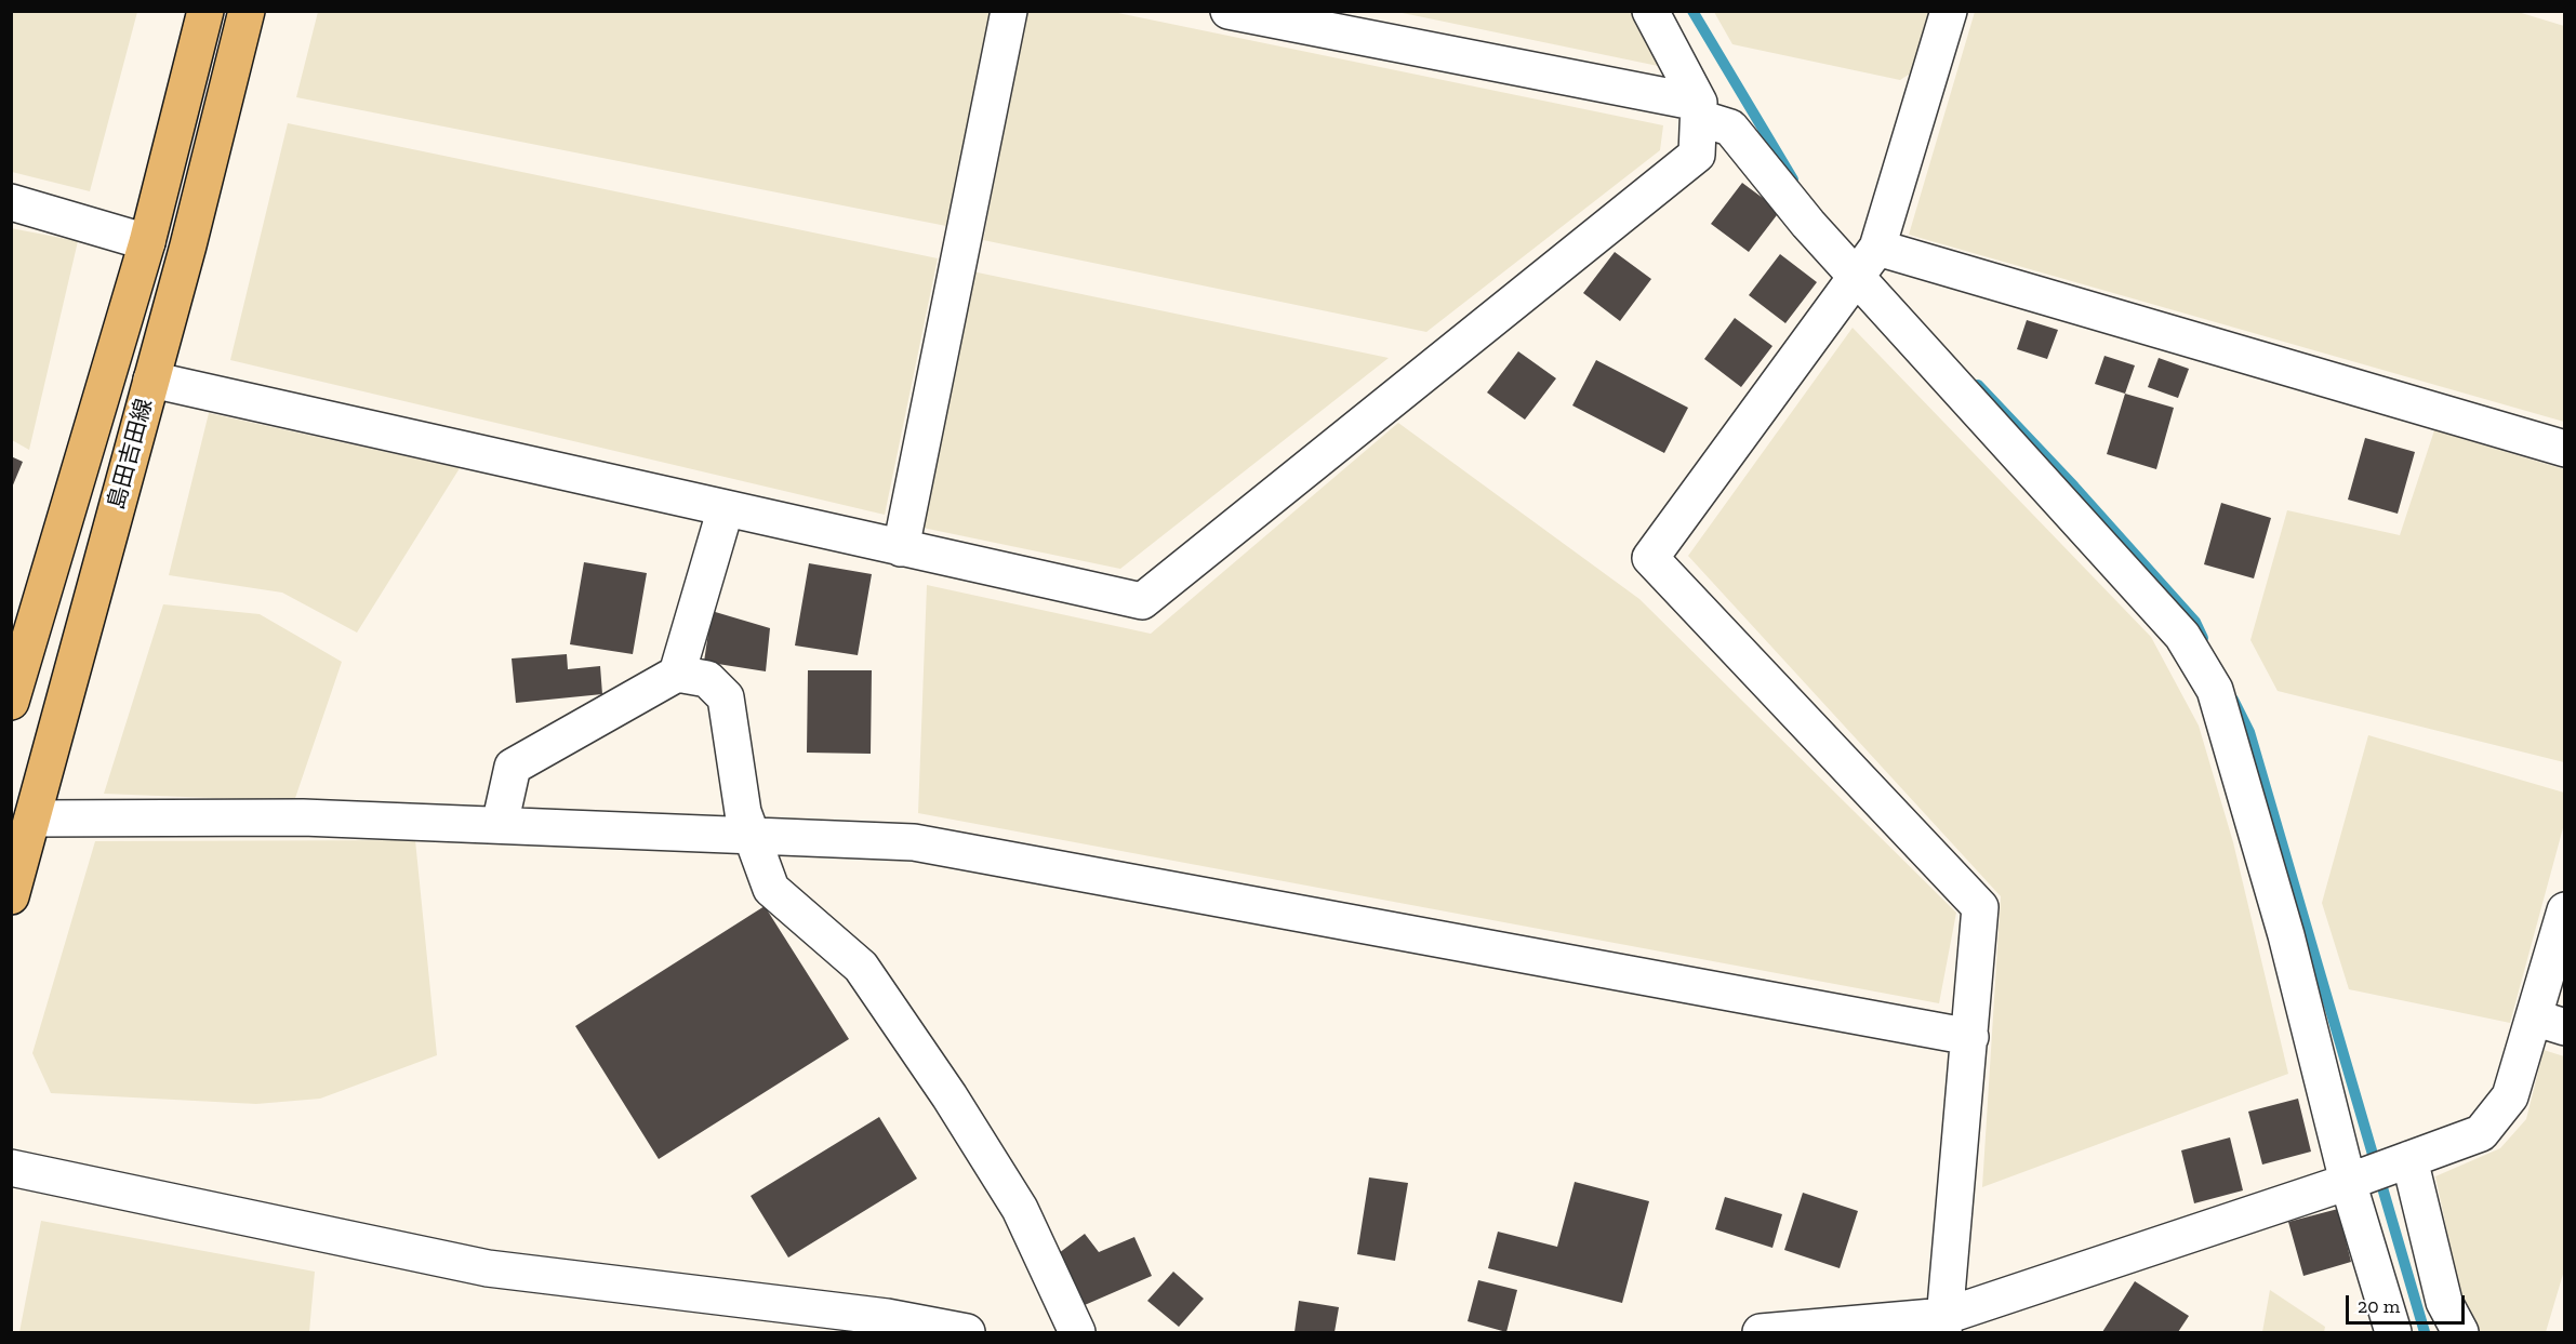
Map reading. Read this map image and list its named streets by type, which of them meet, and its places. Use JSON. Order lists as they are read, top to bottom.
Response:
{
  "streets": {
    "main road": ["島田吉田線"]
  },
  "scale_bar": "20 m"
}
